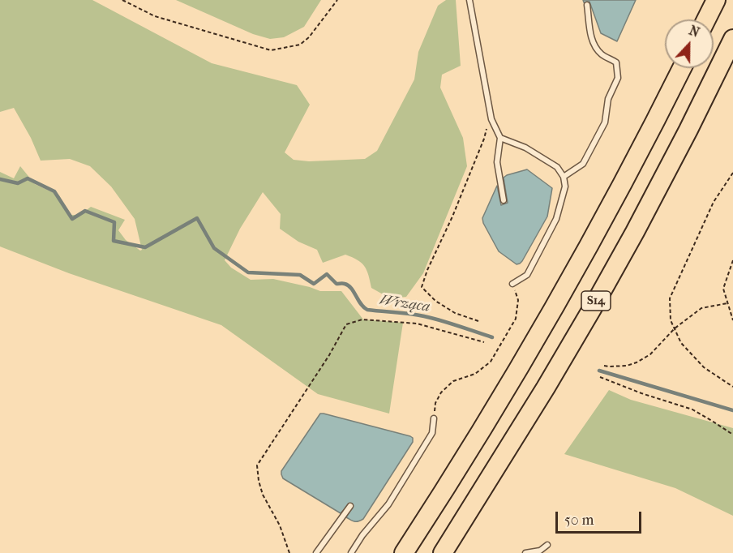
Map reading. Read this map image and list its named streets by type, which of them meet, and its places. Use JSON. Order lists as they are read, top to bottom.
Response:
{
  "streets": {
    "highway": ["S14"]
  },
  "water": ["Wrząca"],
  "scale_bar": "50 m",
  "north": "top"
}
